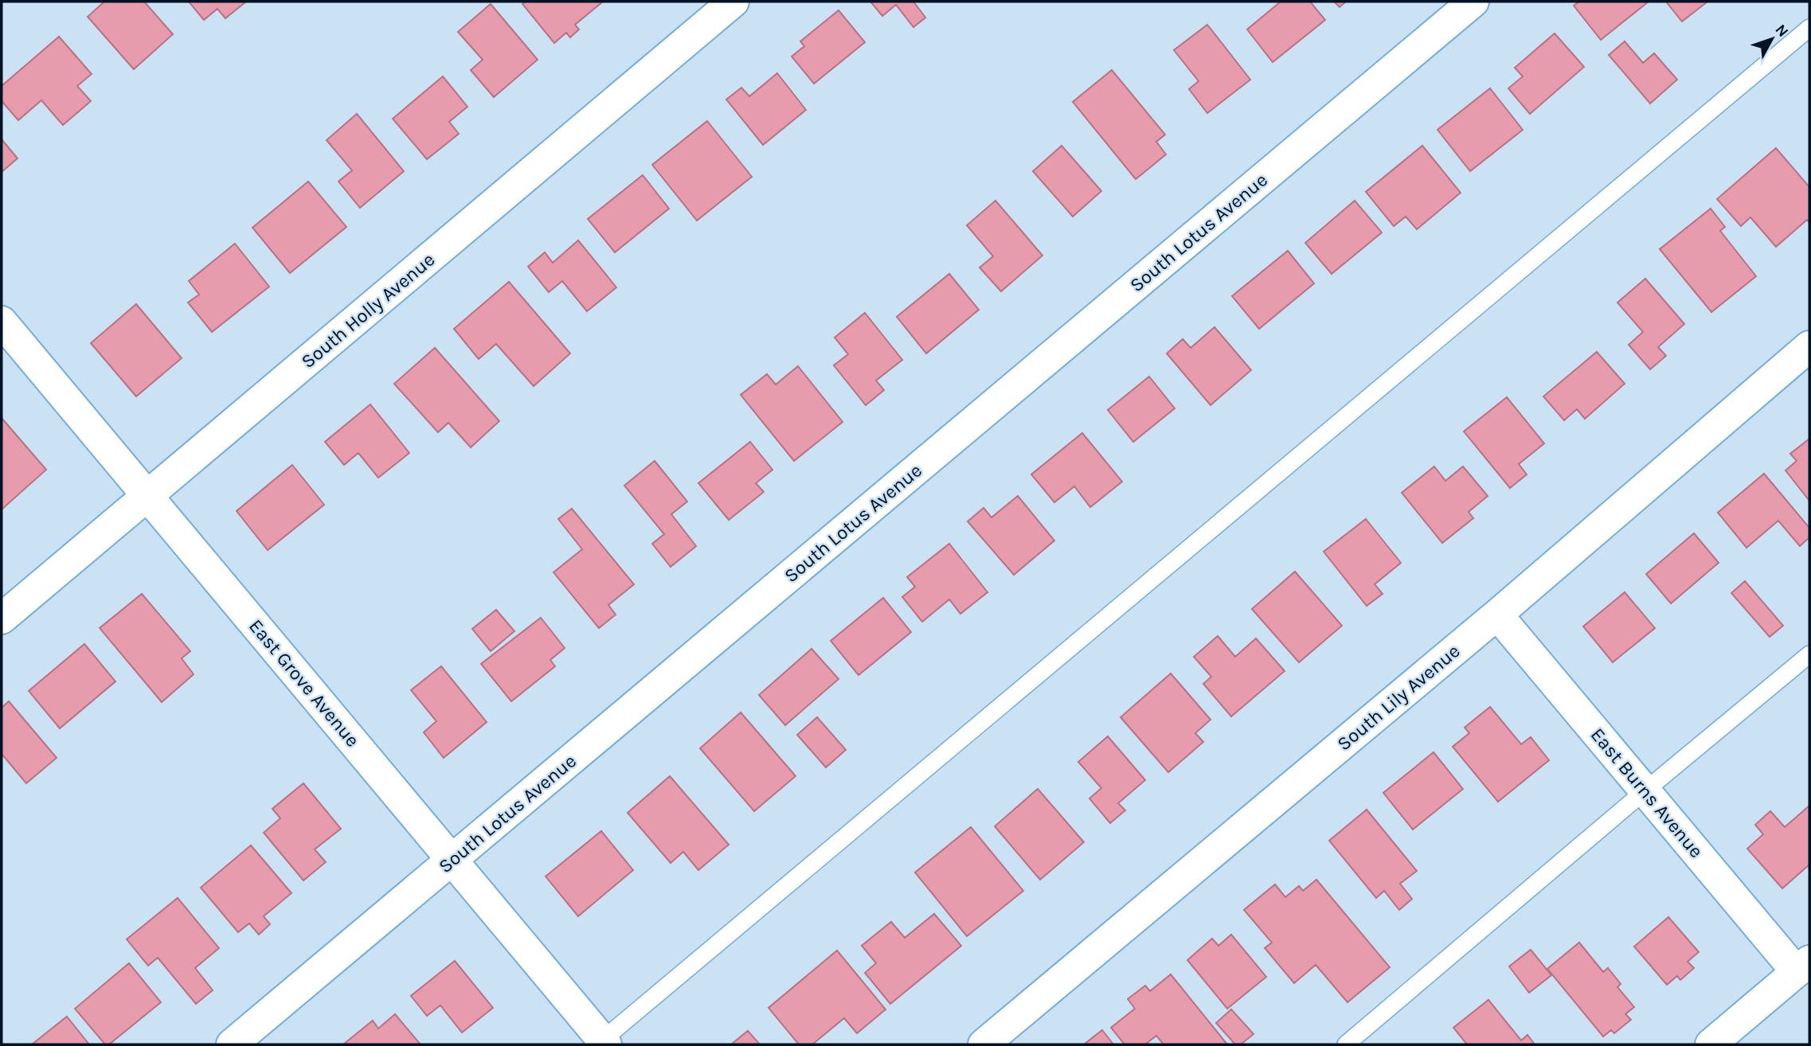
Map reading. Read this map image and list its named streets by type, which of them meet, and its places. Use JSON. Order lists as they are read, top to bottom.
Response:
{
  "streets": {
    "street": [
      "South Lotus Avenue",
      "South Holly Avenue",
      "East Grove Avenue",
      "South Lily Avenue",
      "East Burns Avenue"
    ]
  },
  "crossings": [
    ["South Lotus Avenue", "East Grove Avenue"],
    ["South Holly Avenue", "East Grove Avenue"],
    ["South Lily Avenue", "East Burns Avenue"]
  ],
  "north": "top right"
}
